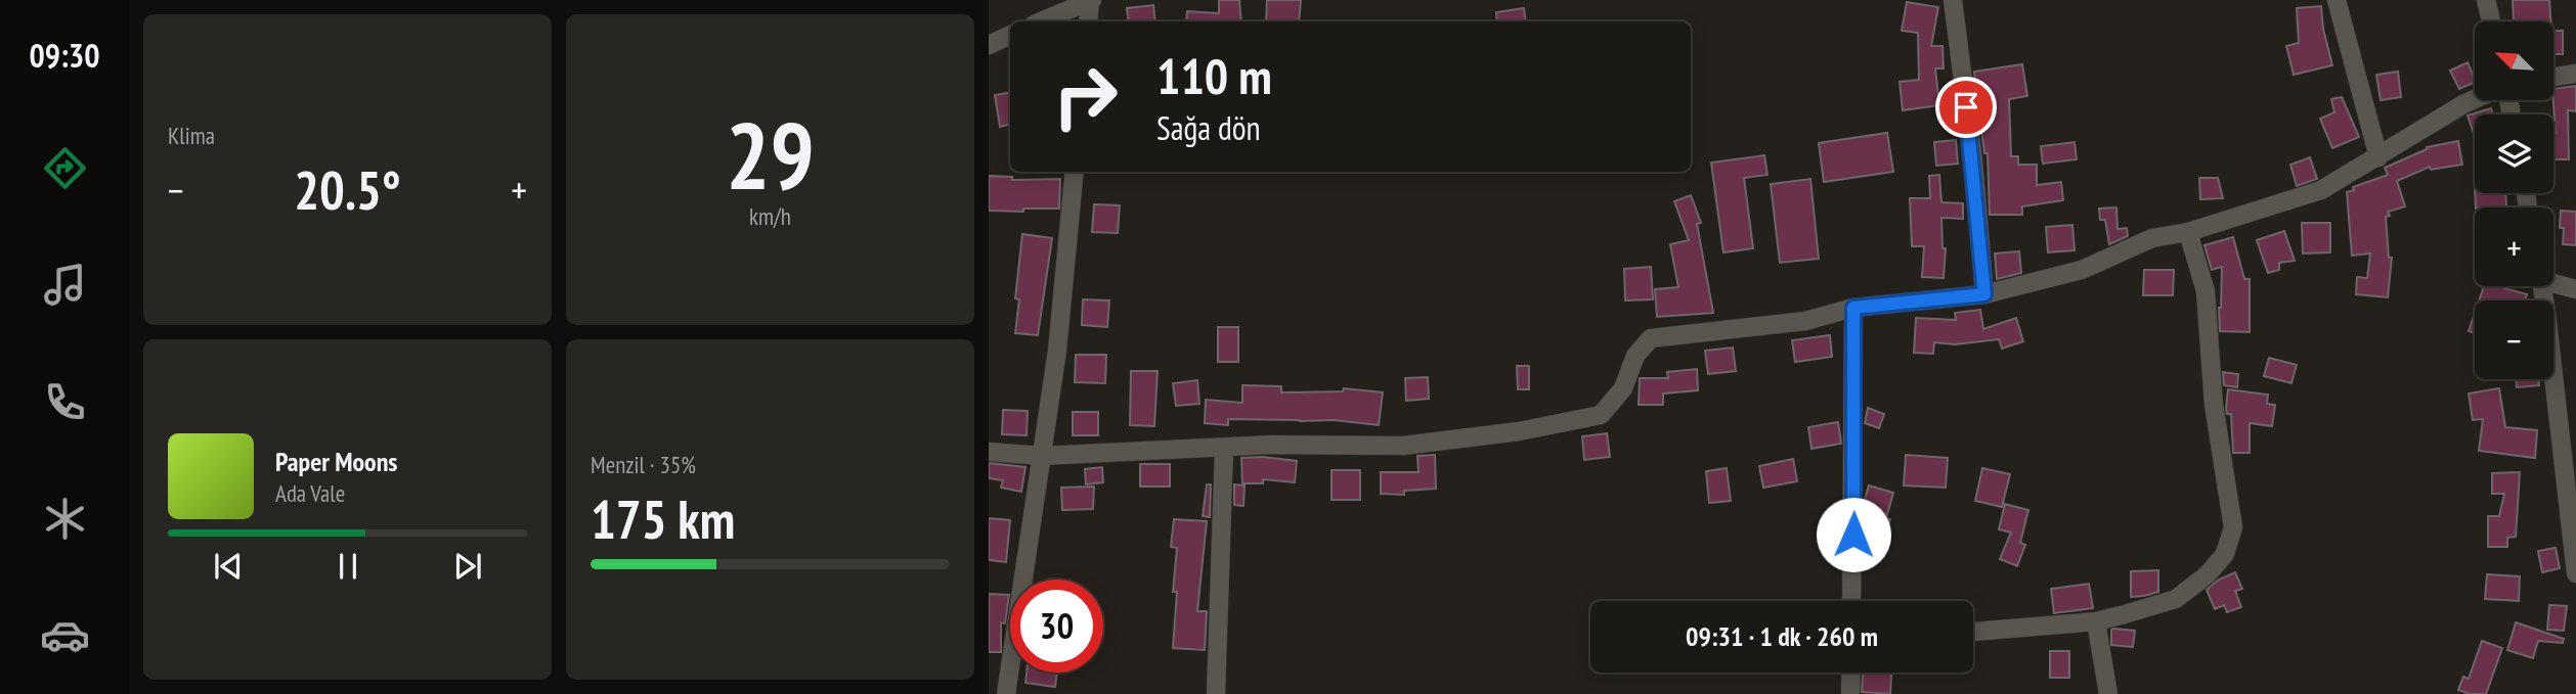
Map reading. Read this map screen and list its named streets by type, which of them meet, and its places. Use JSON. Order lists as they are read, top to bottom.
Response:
{
  "north": "top left",
  "page": {
    "tabs": "09:30",
    "tile": [
      "Klima",
      ["29", "km/h"],
      ["Menzil · 35%", "175 km"]
    ],
    "map_buttons": ["+", "−"],
    "turn": ["110 m", "Sağa dön"],
    "heat": ["−", "20.5°", "+"],
    "song": ["Paper Moons", "Ada Vale"],
    "limit": "30",
    "trip": "09:31 · 1 dk · 260 m"
  }
}
